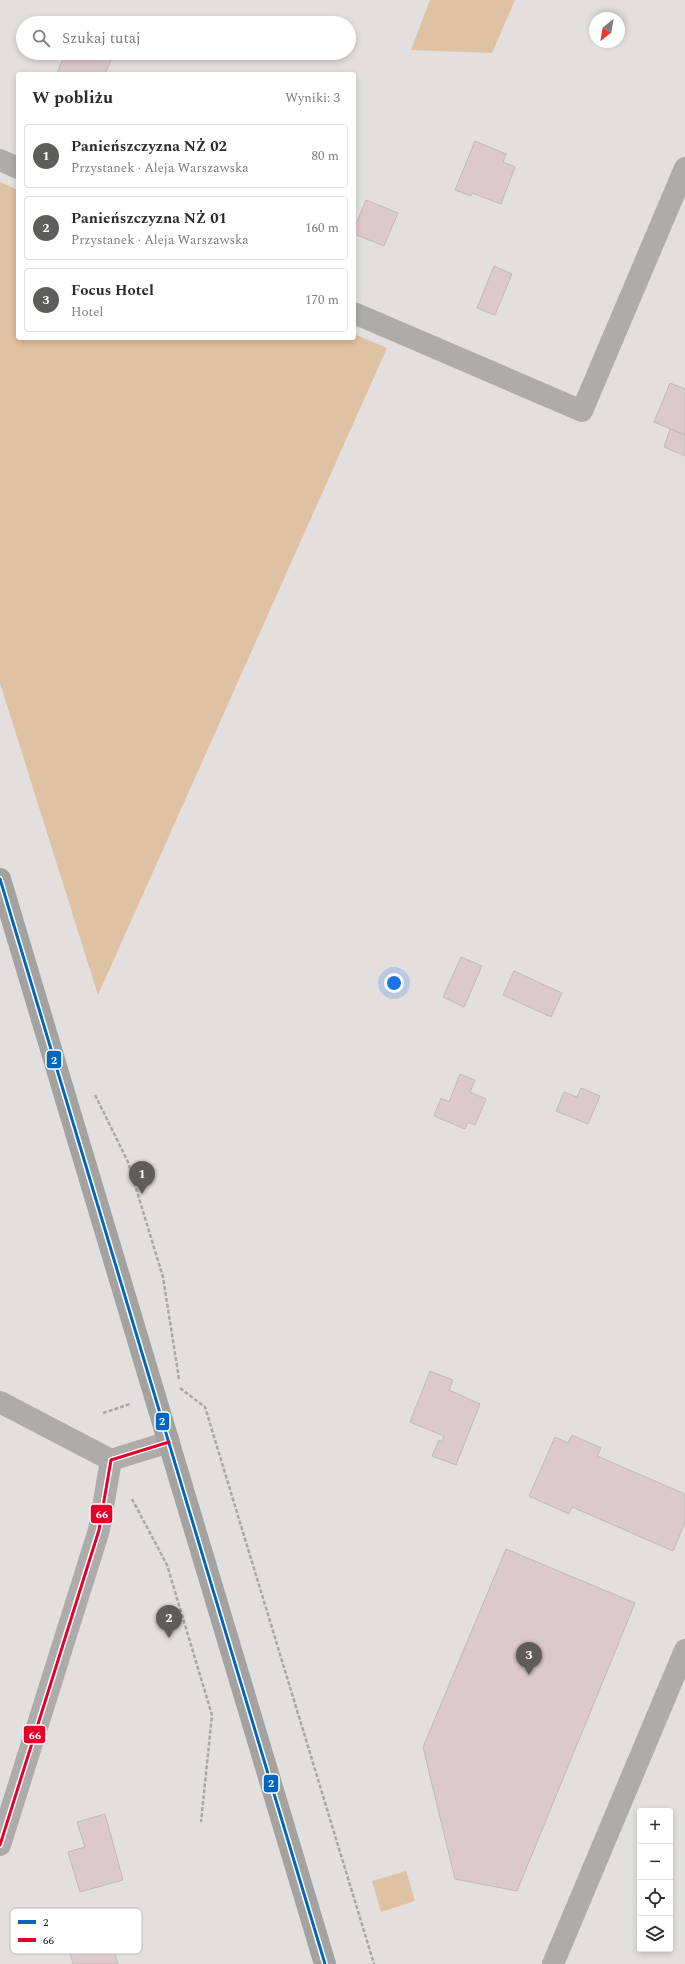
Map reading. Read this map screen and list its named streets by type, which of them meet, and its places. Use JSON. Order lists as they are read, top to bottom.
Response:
{
  "lines": ["transit line 2", "transit line 66"],
  "legend": ["2", "66"],
  "north": "bottom left",
  "page": {
    "search": "Szukaj tutaj",
    "heading": ["W pobliżu", "Wyniki: 3"],
    "list": [
      {
        "mark": "1",
        "name": "Panieńszczyzna NŻ 02",
        "note": "Przystanek · Aleja Warszawska",
        "value": "80 m"
      },
      {
        "mark": "2",
        "name": "Panieńszczyzna NŻ 01",
        "note": "Przystanek · Aleja Warszawska",
        "value": "160 m"
      },
      {
        "mark": "3",
        "name": "Focus Hotel",
        "note": "Hotel",
        "value": "170 m"
      }
    ],
    "pins": ["1", "2", "3"],
    "map_buttons": ["+", "−"]
  }
}
